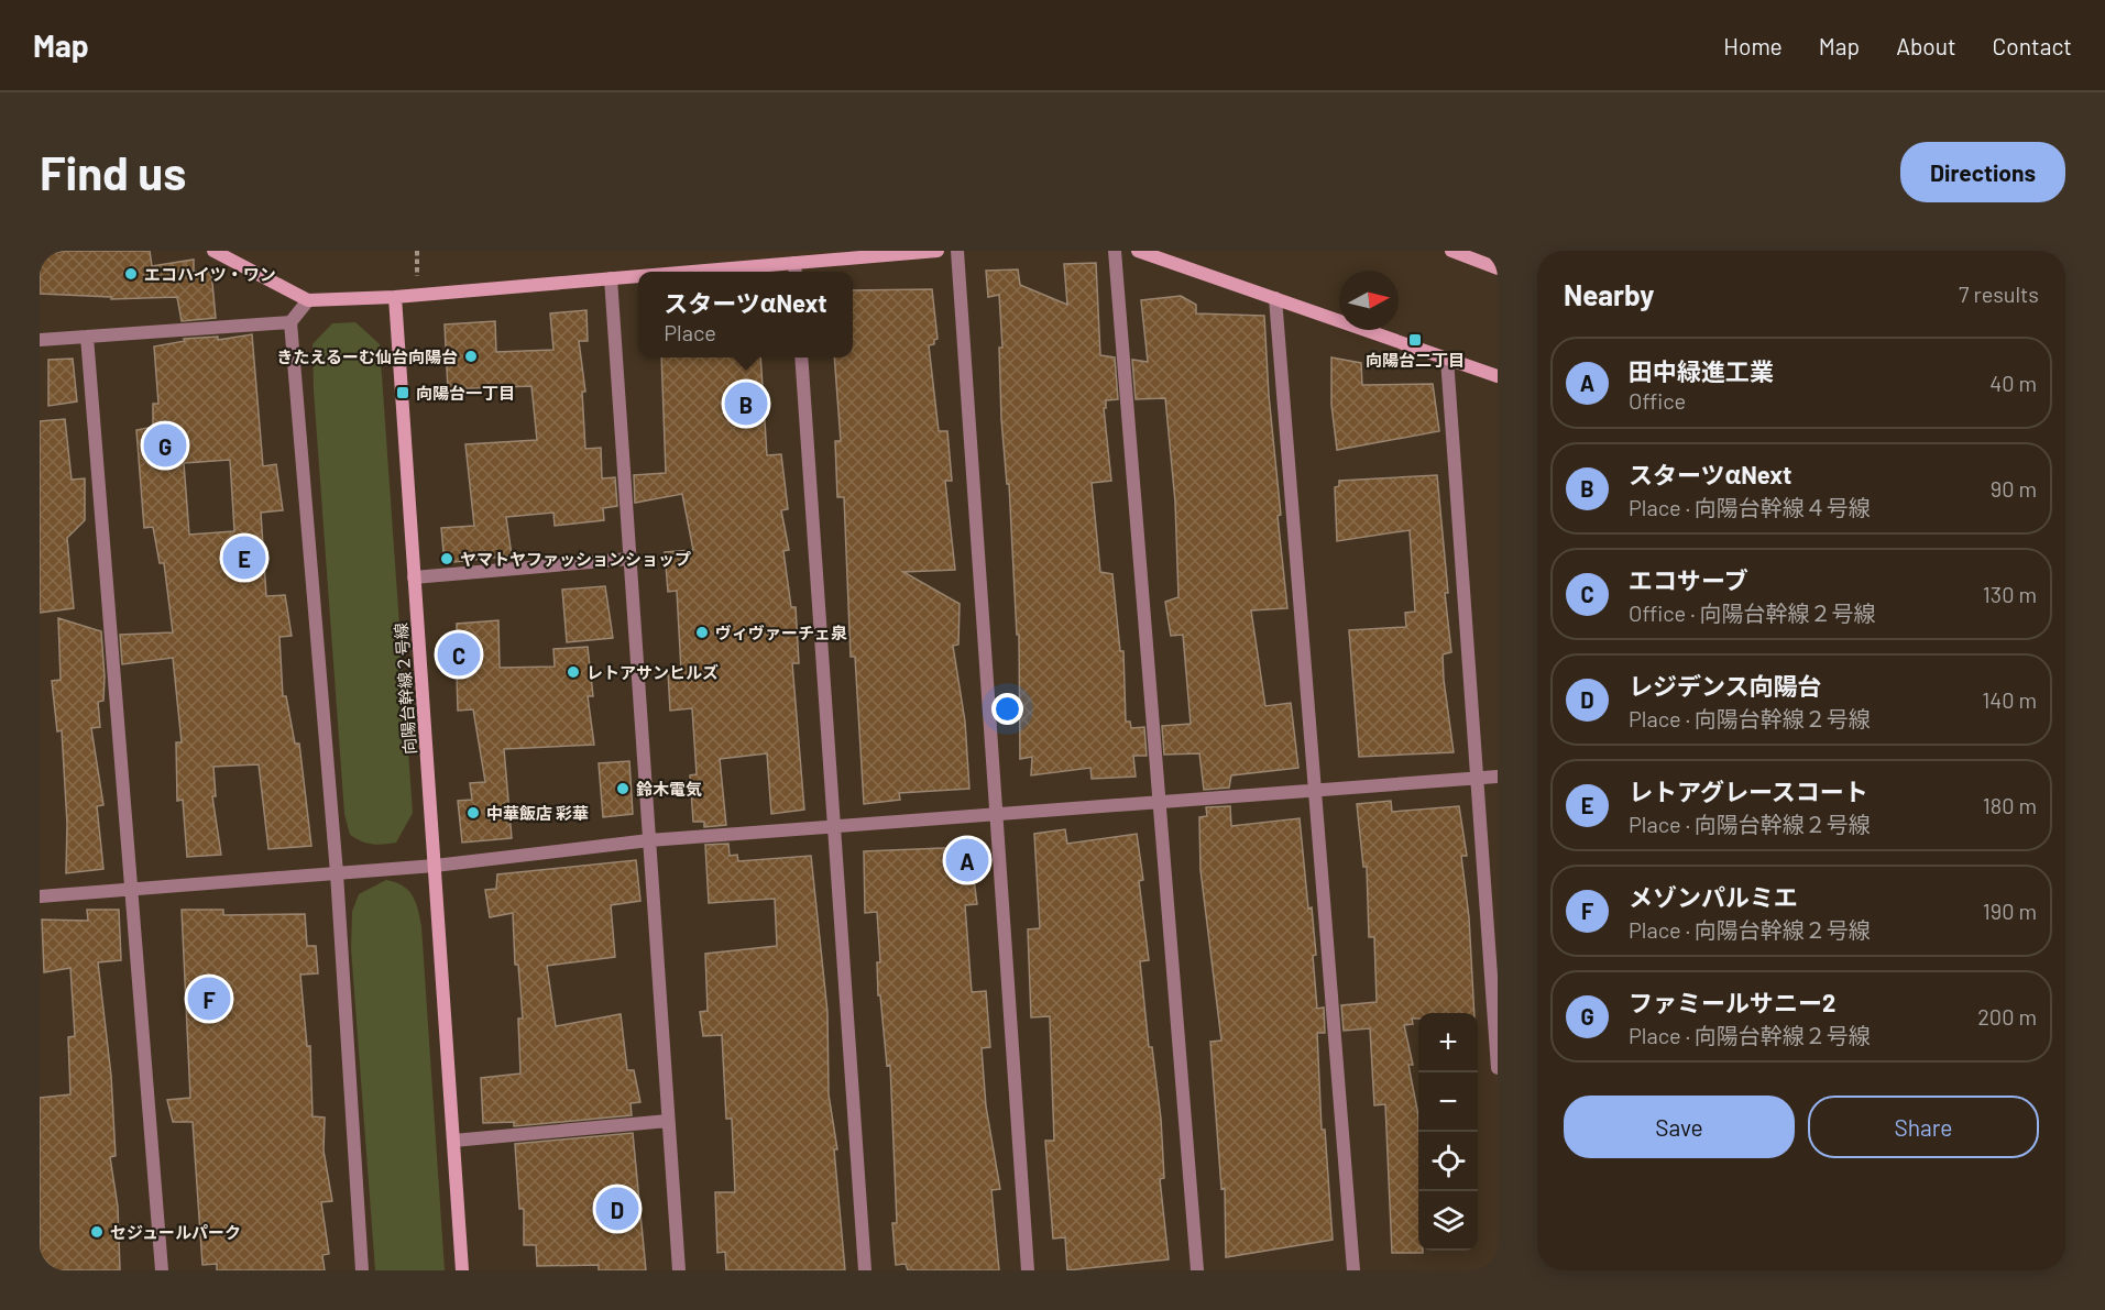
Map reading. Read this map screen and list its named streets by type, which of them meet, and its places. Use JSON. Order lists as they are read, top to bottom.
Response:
{
  "streets": {
    "street": ["向陽台幹線２号線"]
  },
  "places": {
    "other": [
      "エコハイツ・ワン",
      "きたえるーむ仙台向陽台",
      "ヤマトヤファッションショップ",
      "ヴィヴァーチェ泉",
      "レトアサンヒルズ",
      "鈴木電気",
      "中華飯店 彩華",
      "セジュールパーク"
    ],
    "transit": ["向陽台二丁目", "向陽台一丁目"]
  },
  "north": "right",
  "page": {
    "header": "Map",
    "nav": [
      "Home",
      "Map",
      "About",
      "Contact"
    ],
    "buttons": [
      "Directions",
      ["Save", "Share"]
    ],
    "title": "Find us",
    "heading": ["Nearby", "7 results"],
    "popup": ["スターツαNext", "Place"],
    "list": [
      {
        "mark": "A",
        "name": "田中緑進工業",
        "note": "Office",
        "value": "40 m"
      },
      {
        "mark": "B",
        "name": "スターツαNext",
        "note": "Place · 向陽台幹線４号線",
        "value": "90 m"
      },
      {
        "mark": "C",
        "name": "エコサーブ",
        "note": "Office · 向陽台幹線２号線",
        "value": "130 m"
      },
      {
        "mark": "D",
        "name": "レジデンス向陽台",
        "note": "Place · 向陽台幹線２号線",
        "value": "140 m"
      },
      {
        "mark": "E",
        "name": "レトアグレースコート",
        "note": "Place · 向陽台幹線２号線",
        "value": "180 m"
      },
      {
        "mark": "F",
        "name": "メゾンパルミエ",
        "note": "Place · 向陽台幹線２号線",
        "value": "190 m"
      },
      {
        "mark": "G",
        "name": "ファミールサニー2",
        "note": "Place · 向陽台幹線２号線",
        "value": "200 m"
      }
    ],
    "pins": [
      "B",
      "G",
      "E",
      "C",
      "A",
      "F",
      "D"
    ],
    "map_buttons": ["+", "−"]
  }
}
